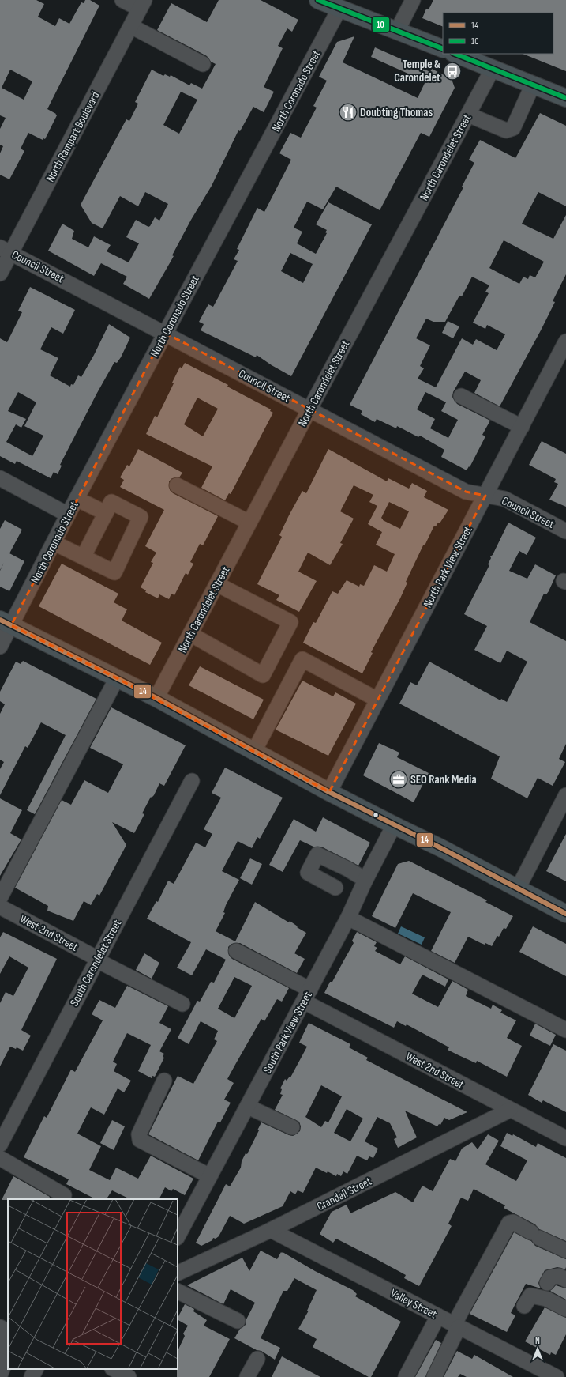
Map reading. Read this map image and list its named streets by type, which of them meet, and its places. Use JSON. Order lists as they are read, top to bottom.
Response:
{
  "streets": {
    "street": [
      "North Coronado Street",
      "North Rampart Boulevard",
      "North Carondelet Street",
      "Council Street",
      "North Park View Street",
      "West 2nd Street",
      "South Carondelet Street",
      "South Park View Street",
      "Crandall Street",
      "Valley Street"
    ]
  },
  "crossings": [
    ["North Coronado Street", "Council Street"],
    ["North Rampart Boulevard", "Council Street"],
    ["North Carondelet Street", "Council Street"],
    ["Council Street", "North Park View Street"],
    ["West 2nd Street", "South Carondelet Street"],
    ["West 2nd Street", "South Park View Street"],
    ["West 2nd Street", "Crandall Street"],
    ["Crandall Street", "Valley Street"]
  ],
  "places": {
    "bus stop": ["Temple & Carondelet"],
    "restaurant": ["Doubting Thomas"],
    "office": ["SEO Rank Media"]
  },
  "lines": ["transit line 10", "transit line 14"],
  "legend": ["14", "10"],
  "north": "top"
}
